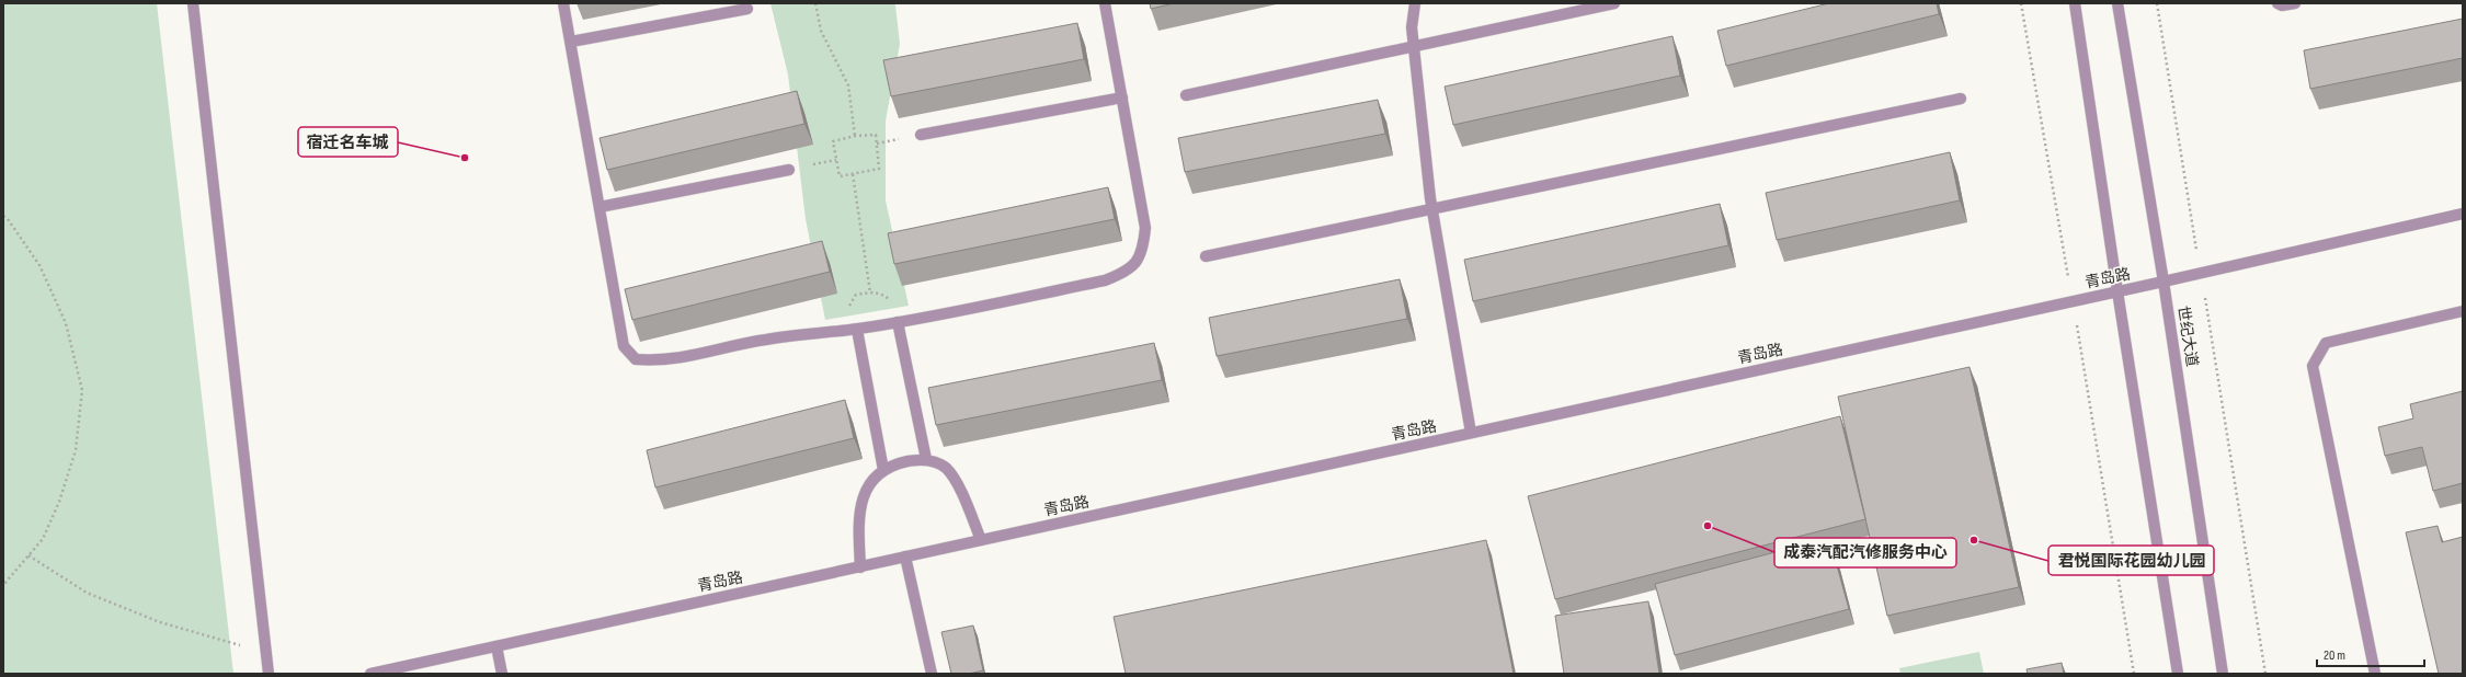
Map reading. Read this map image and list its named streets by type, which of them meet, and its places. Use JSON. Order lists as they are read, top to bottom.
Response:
{
  "streets": {
    "street": ["青岛路", "世纪大道"]
  },
  "crossings": [
    ["青岛路", "世纪大道"]
  ],
  "places": ["宿迁名车城", "成泰汽配汽修服务中心", "君悦国际花园幼儿园"],
  "scale_bar": "20 m"
}
